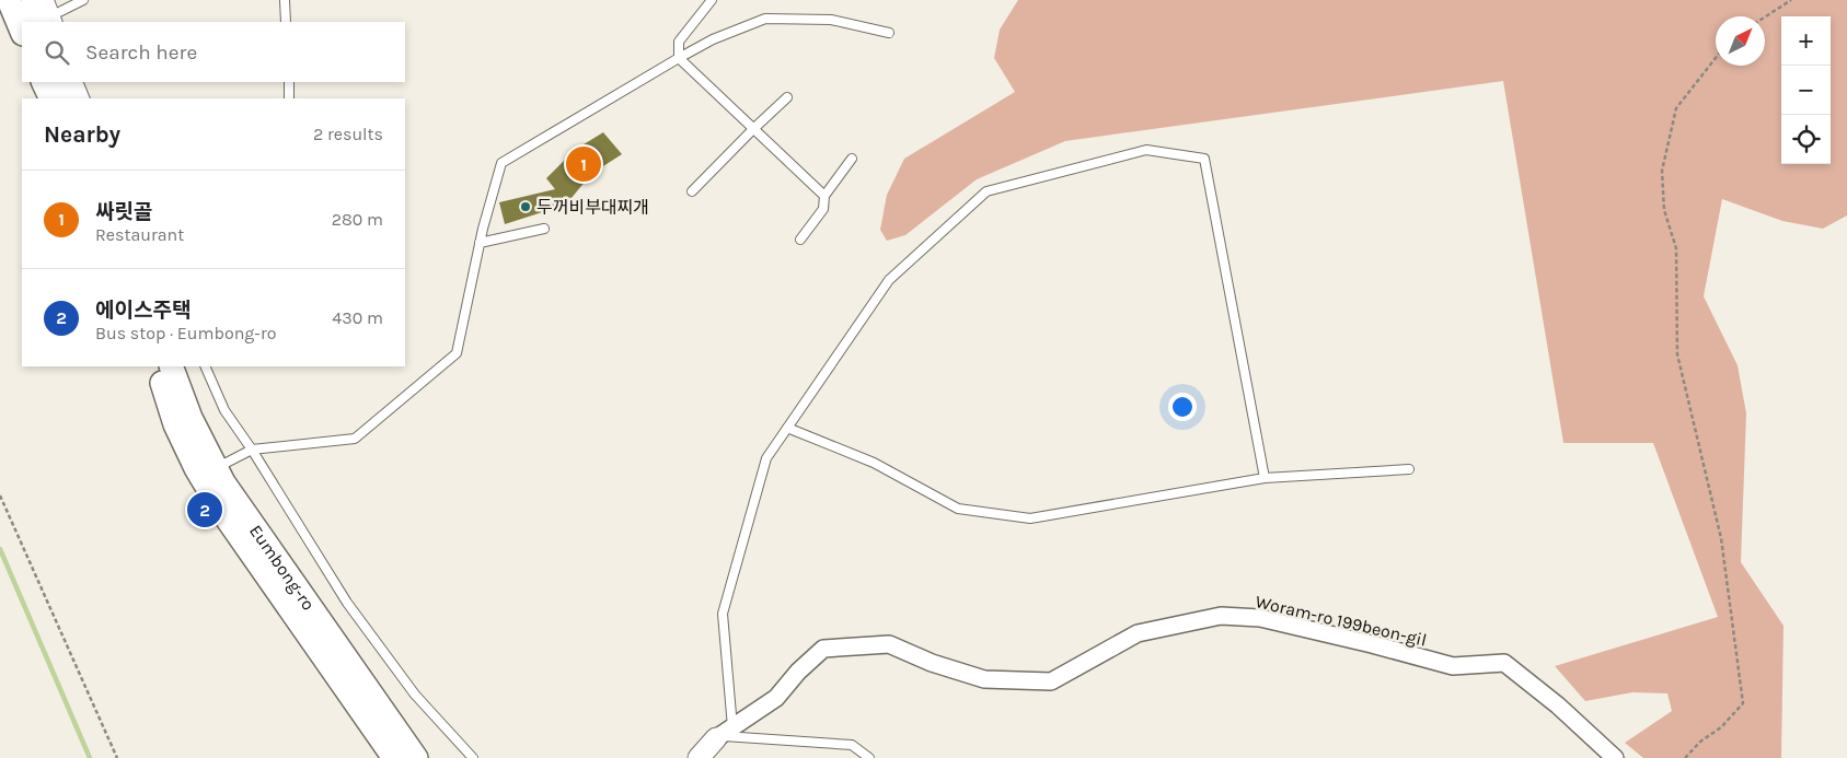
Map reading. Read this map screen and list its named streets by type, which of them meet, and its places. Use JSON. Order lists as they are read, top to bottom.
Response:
{
  "streets": {
    "main road": ["Eumbong-ro"],
    "street": ["Woram-ro 199beon-gil"]
  },
  "places": ["두꺼비부대찌개"],
  "north": "top right",
  "page": {
    "map_buttons": ["+", "−"],
    "search": "Search here",
    "heading": ["Nearby", "2 results"],
    "pins": ["1", "2"],
    "list": [
      {
        "mark": "1",
        "name": "싸릿골",
        "note": "Restaurant",
        "value": "280 m"
      },
      {
        "mark": "2",
        "name": "에이스주택",
        "note": "Bus stop · Eumbong-ro",
        "value": "430 m"
      }
    ]
  }
}
